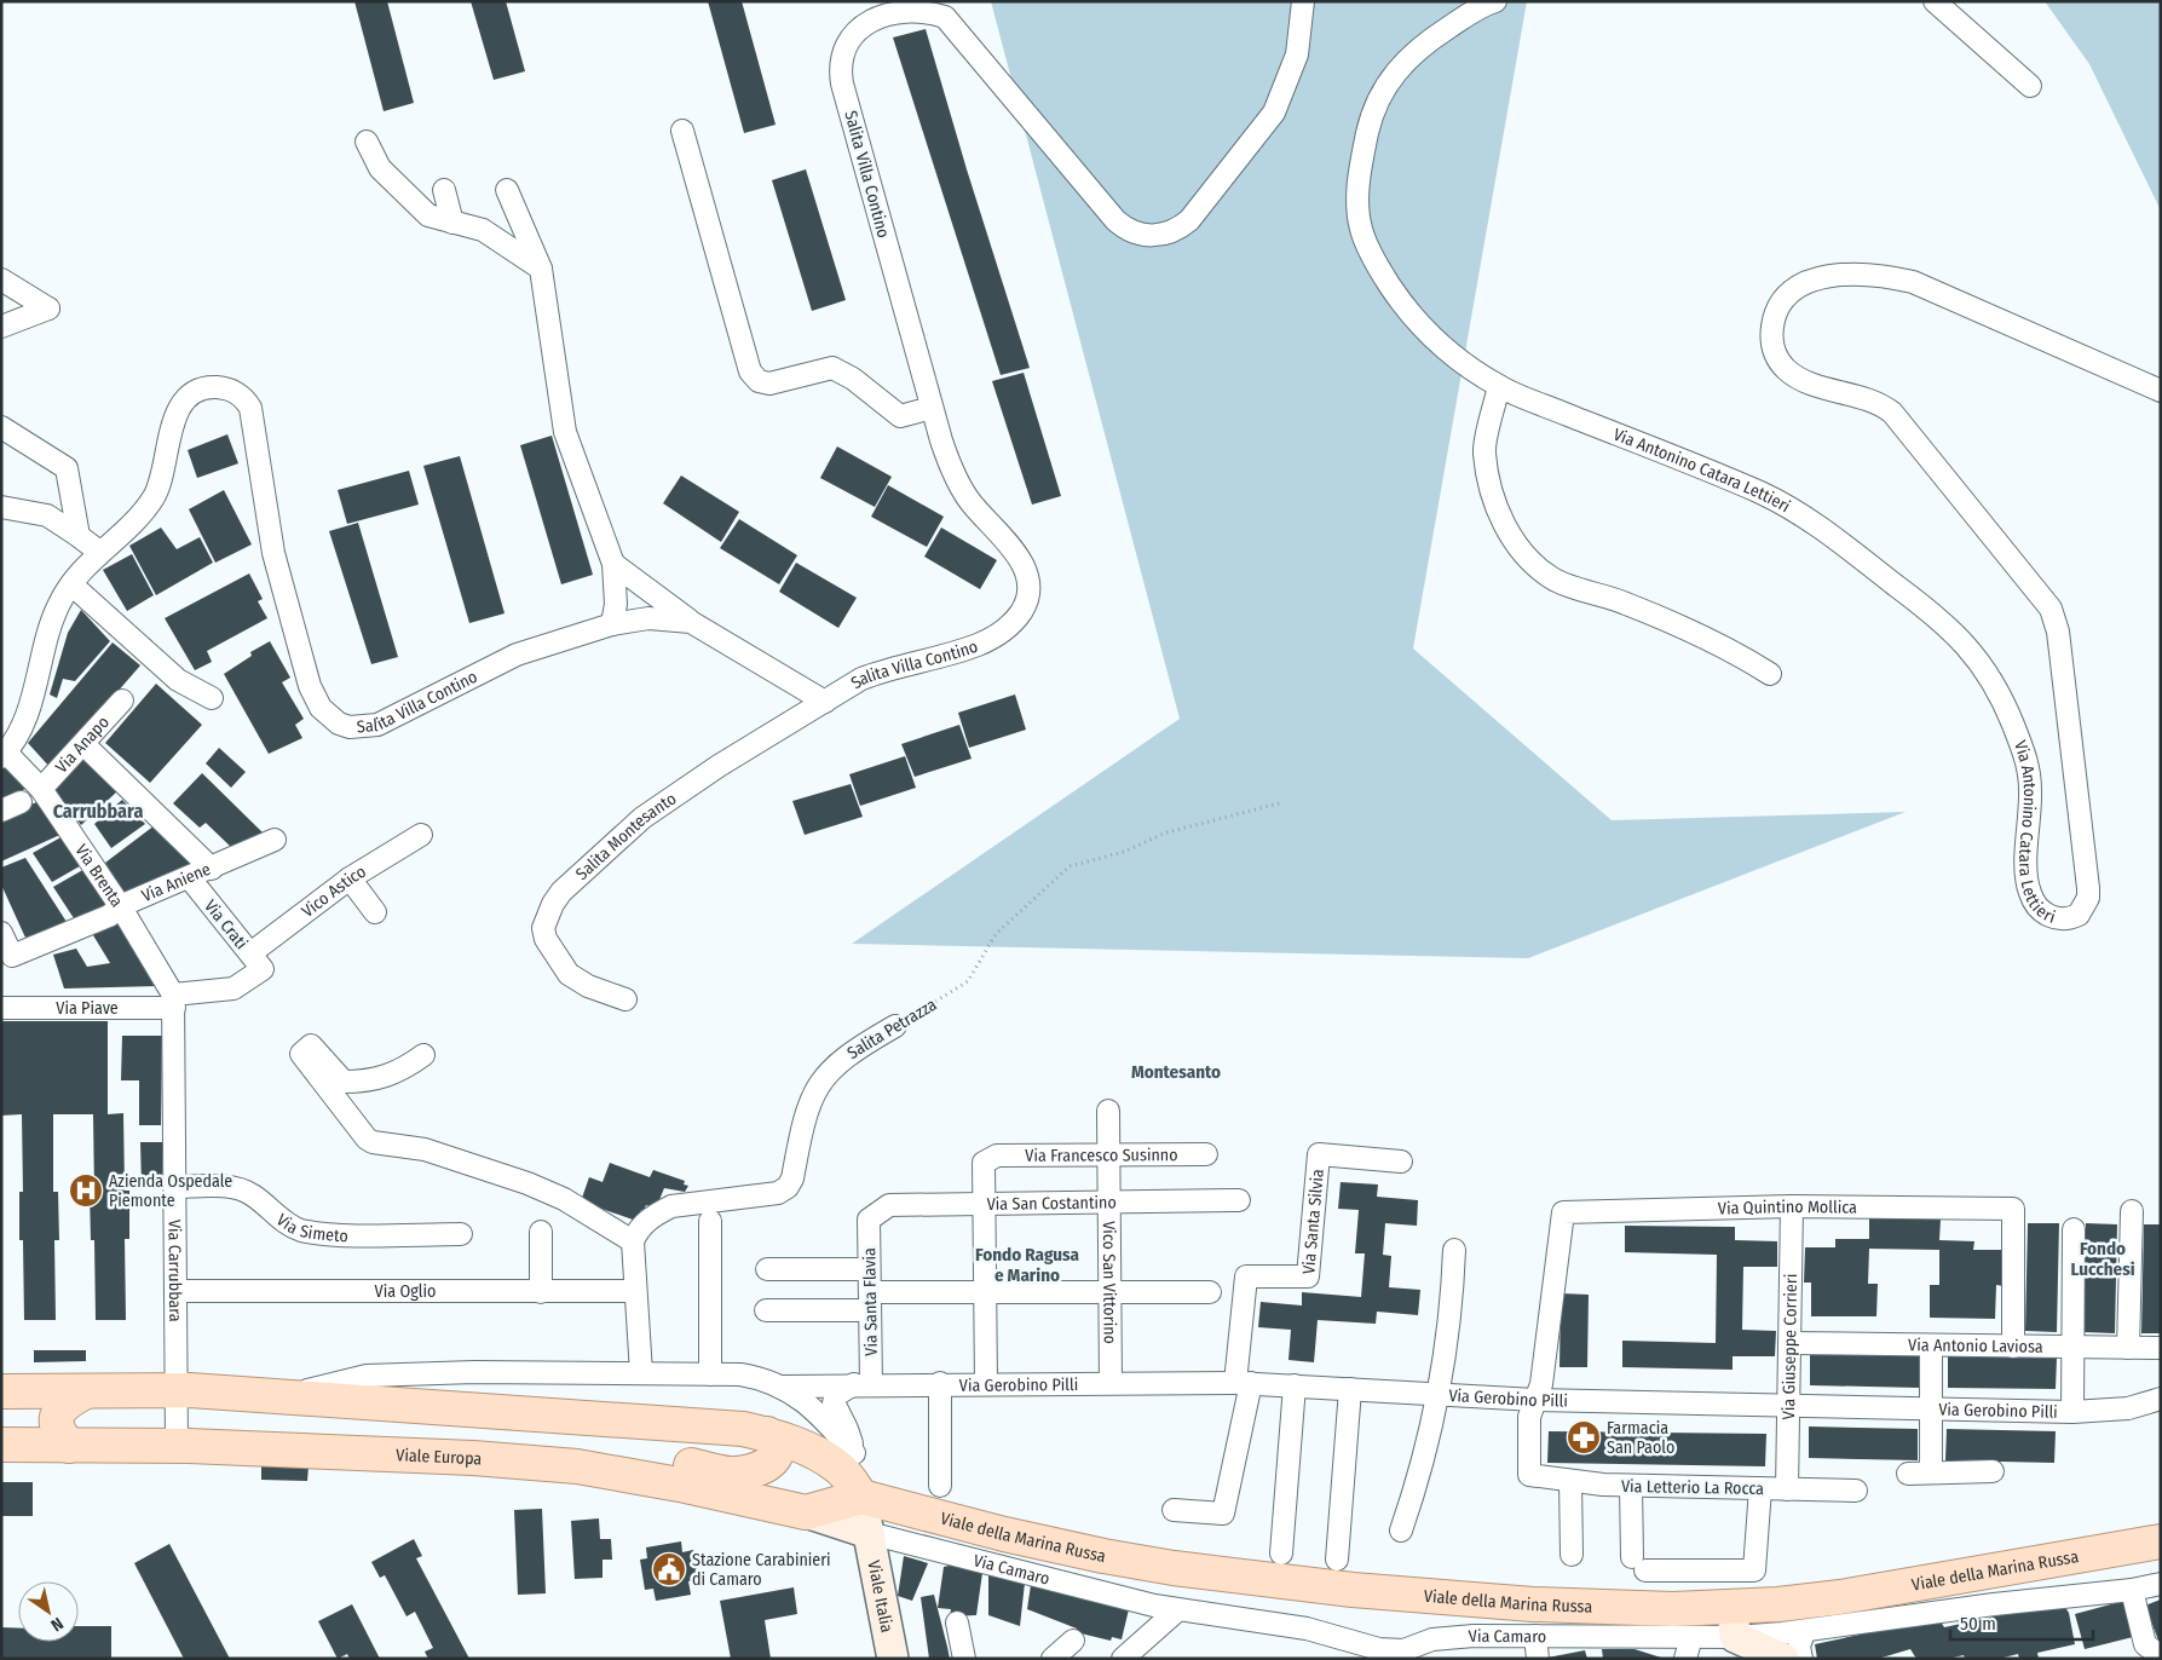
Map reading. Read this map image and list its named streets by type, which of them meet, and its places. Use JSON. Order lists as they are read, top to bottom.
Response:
{
  "streets": {
    "main road": ["Viale Europa", "Viale della Marina Russa", "Viale Italia"],
    "street": [
      "Salita Villa Contino",
      "Via Antonino Catara Lettieri",
      "Via Anapo",
      "Salita Montesanto",
      "Via Brenta",
      "Via Aniene",
      "Vico Astico",
      "Via Crati",
      "Via Piave",
      "Salita Petrazza",
      "Via Francesco Susinno",
      "Via San Costantino",
      "Via Quintino Mollica",
      "Via Santa Silvia",
      "Via Simeto",
      "Via Carrubbara",
      "Vico San Vittorino",
      "Via Oglio",
      "Via Santa Flavia",
      "Via Antonio Laviosa",
      "Via Giuseppe Corrieri",
      "Via Gerobino Pilli",
      "Via Letterio La Rocca",
      "Via Camaro"
    ]
  },
  "crossings": [
    ["Salita Villa Contino", "Salita Montesanto"],
    ["Salita Villa Contino", "Via Brenta"],
    ["Via Anapo", "Via Brenta"],
    ["Via Brenta", "Via Aniene"],
    ["Via Brenta", "Vico Astico"],
    ["Via Brenta", "Via Piave"],
    ["Via Brenta", "Via Carrubbara"],
    ["Via Aniene", "Via Crati"],
    ["Vico Astico", "Via Crati"],
    ["Vico Astico", "Via Piave"],
    ["Vico Astico", "Via Carrubbara"],
    ["Via Piave", "Via Carrubbara"],
    ["Via Francesco Susinno", "Via San Costantino"],
    ["Via Francesco Susinno", "Vico San Vittorino"],
    ["Via San Costantino", "Vico San Vittorino"],
    ["Via San Costantino", "Via Santa Flavia"],
    ["Via Quintino Mollica", "Via Antonio Laviosa"],
    ["Via Quintino Mollica", "Via Giuseppe Corrieri"],
    ["Via Quintino Mollica", "Via Gerobino Pilli"],
    ["Via Quintino Mollica", "Via Letterio La Rocca"],
    ["Via Santa Silvia", "Via Gerobino Pilli"],
    ["Via Simeto", "Via Carrubbara"],
    ["Via Carrubbara", "Via Oglio"],
    ["Via Carrubbara", "Viale Europa"],
    ["Vico San Vittorino", "Via Gerobino Pilli"],
    ["Via Santa Flavia", "Via Gerobino Pilli"],
    ["Via Antonio Laviosa", "Via Giuseppe Corrieri"],
    ["Via Giuseppe Corrieri", "Via Gerobino Pilli"],
    ["Via Giuseppe Corrieri", "Via Letterio La Rocca"],
    ["Via Gerobino Pilli", "Via Letterio La Rocca"],
    ["Viale della Marina Russa", "Via Camaro"],
    ["Viale della Marina Russa", "Viale Italia"],
    ["Via Camaro", "Viale Italia"]
  ],
  "districts": [
    "Carrubbara",
    "Montesanto",
    "Fondo Lucchesi",
    "Fondo Ragusa e Marino"
  ],
  "places": {
    "hospital": ["Azienda Ospedale Piemonte"],
    "pharmacy": ["Farmacia San Paolo"],
    "public building": ["Stazione Carabinieri di Camaro"]
  },
  "scale_bar": "50 m",
  "north": "bottom right"
}
